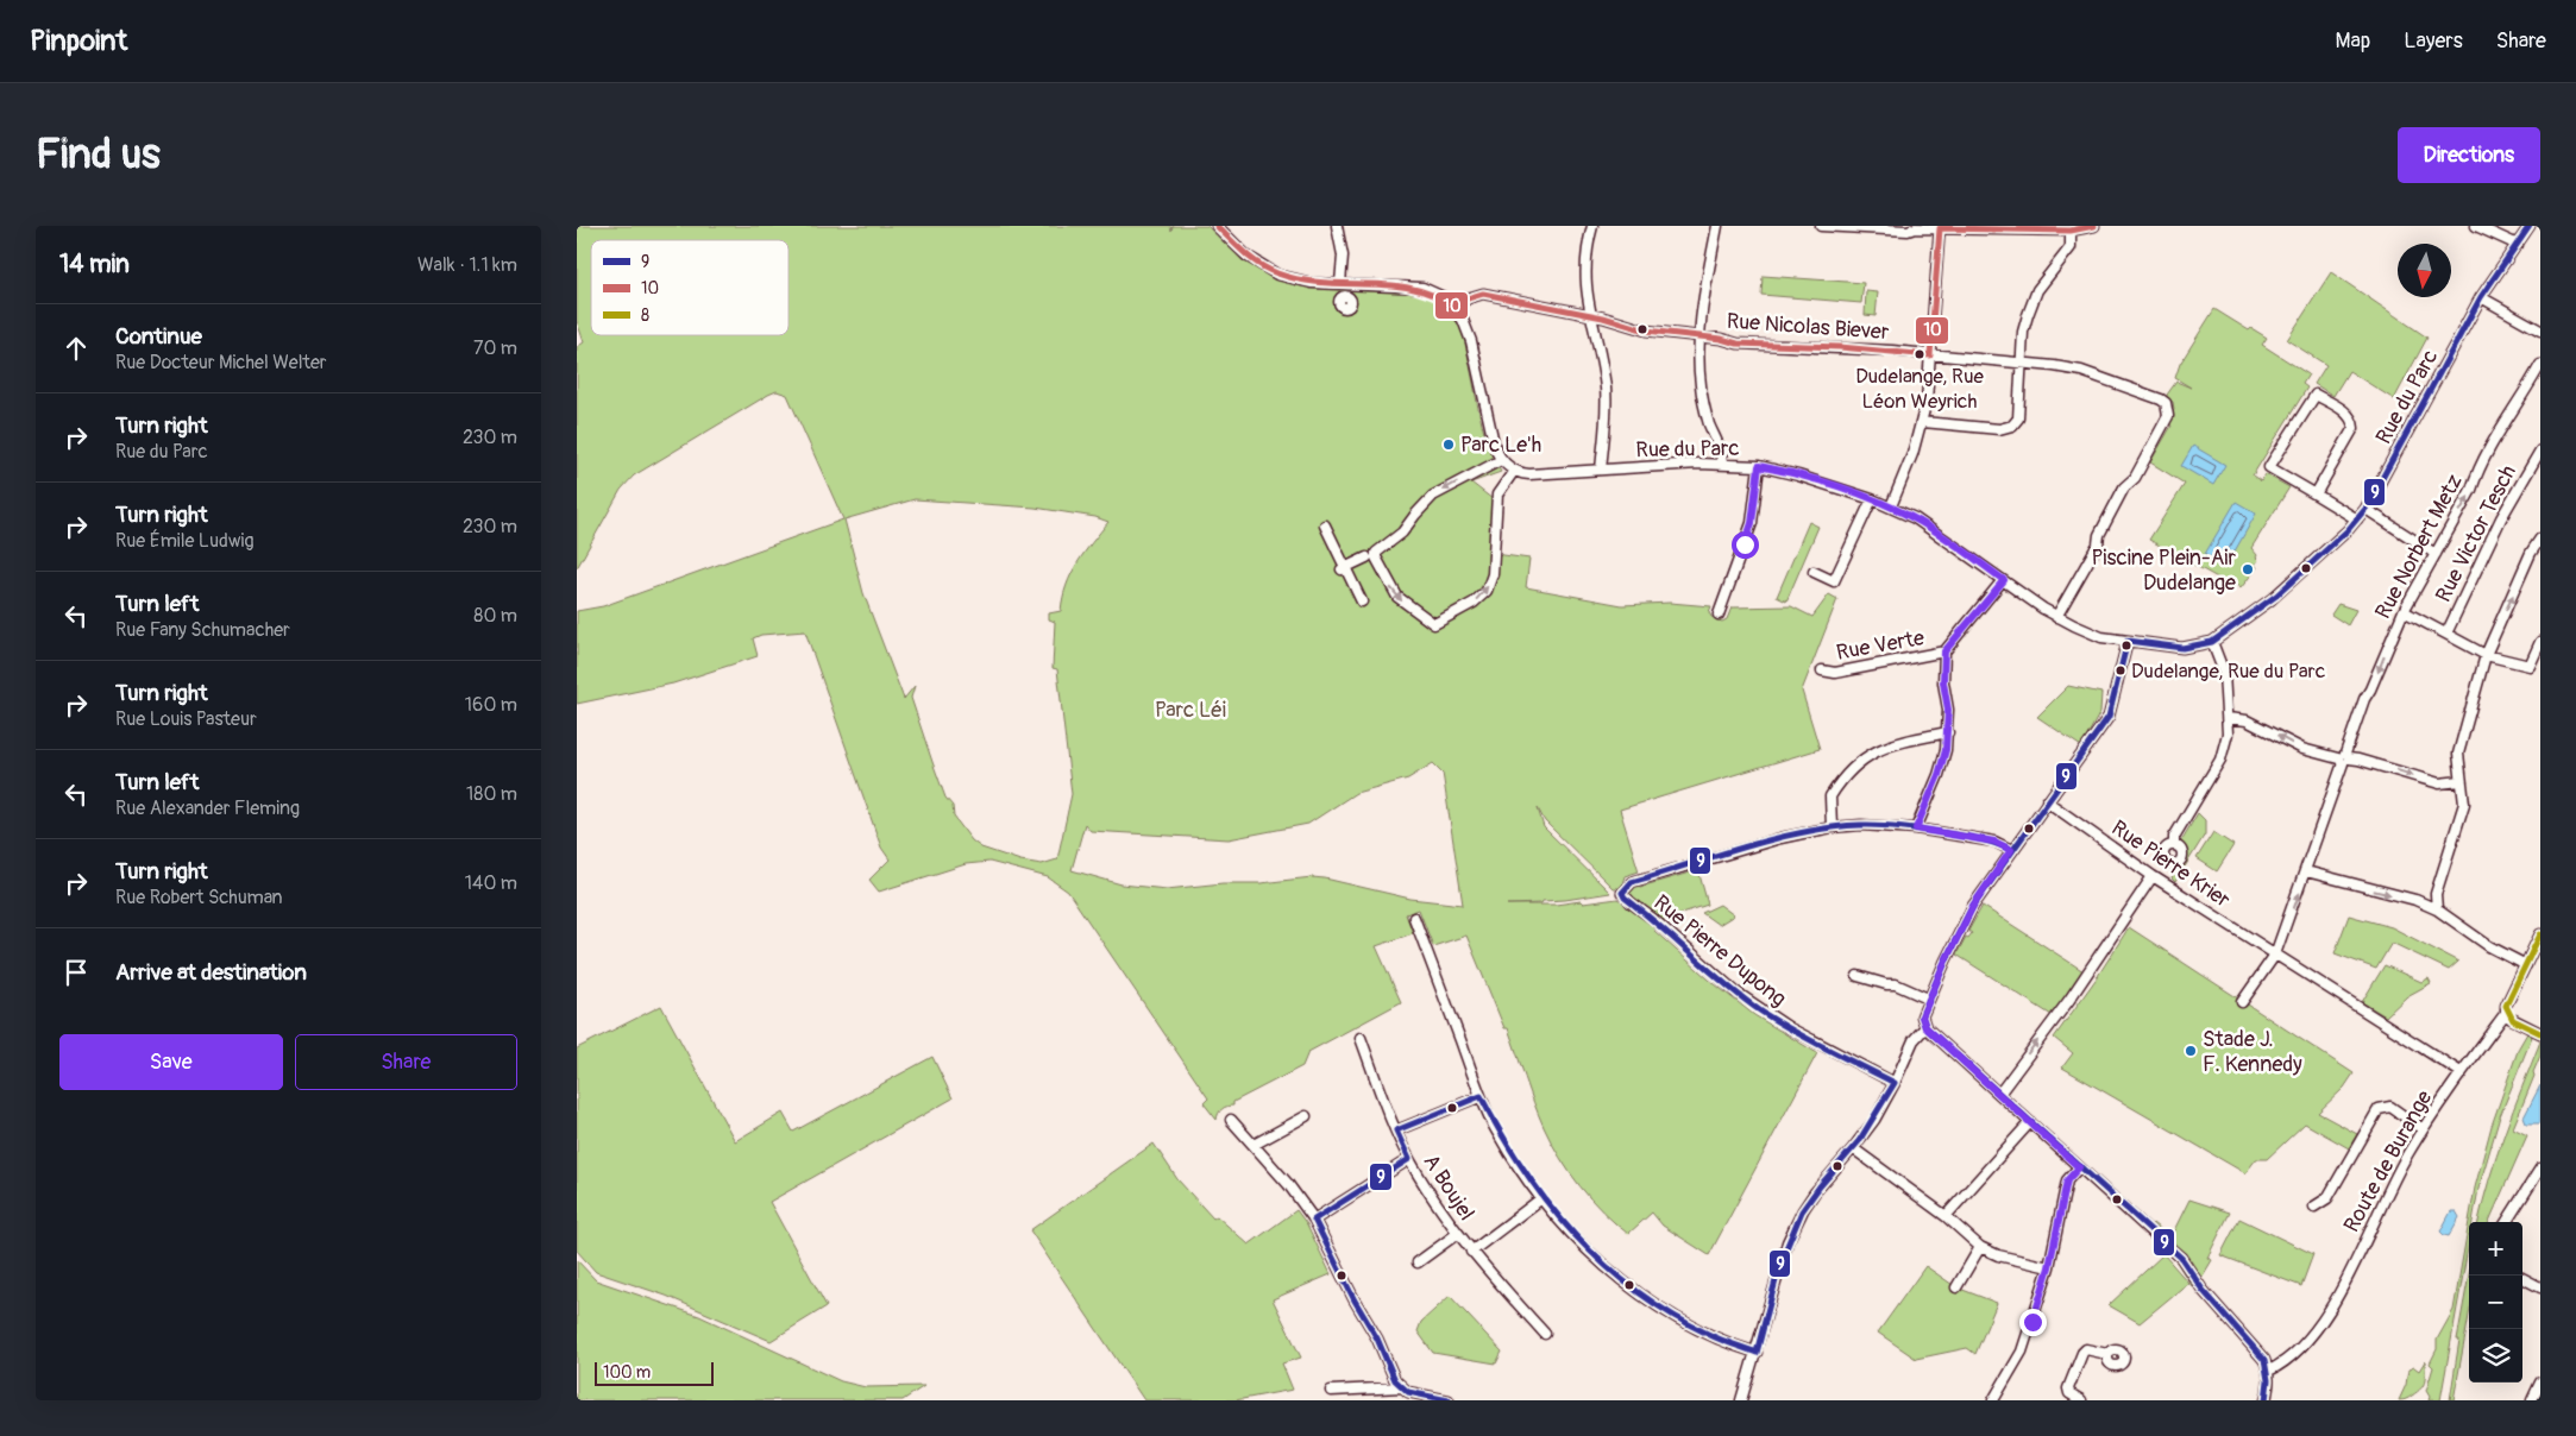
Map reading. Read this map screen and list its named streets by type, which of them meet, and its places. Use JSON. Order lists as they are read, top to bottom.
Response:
{
  "streets": {
    "street": [
      "Rue Nicolas Biever",
      "Rue du Parc",
      "Rue Victor Tesch",
      "Rue Norbert Metz",
      "Rue Verte",
      "Rue Pierre Krier",
      "Rue Pierre Dupong",
      "Route de Burange",
      "A Boujel"
    ]
  },
  "crossings": [
    ["Rue Nicolas Biever", "Rue du Parc"],
    ["Rue Norbert Metz", "Rue Pierre Krier"],
    ["Rue Pierre Krier", "Route de Burange"]
  ],
  "parks": ["Parc Léi"],
  "places": [
    "Dudelange, Rue Léon Weyrich",
    "Parc Le'h",
    "Piscine Plein-Air Dudelange",
    "Dudelange, Rue du Parc",
    "Stade J. F. Kennedy"
  ],
  "lines": ["transit line 9", "transit line 10", "transit line 8"],
  "legend": ["9", "10", "8"],
  "scale_bar": "100 m",
  "north": "bottom",
  "page": {
    "header": "Pinpoint",
    "nav": ["Map", "Layers", "Share"],
    "buttons": [
      "Directions",
      ["Save", "Share"]
    ],
    "title": "Find us",
    "heading": ["14 min", "Walk · 1.1 km"],
    "list": [
      ["Continue", "Rue Docteur Michel Welter", "70 m"],
      ["Turn right", "Rue du Parc", "230 m"],
      ["Turn right", "Rue Émile Ludwig", "230 m"],
      ["Turn left", "Rue Fany Schumacher", "80 m"],
      ["Turn right", "Rue Louis Pasteur", "160 m"],
      ["Turn left", "Rue Alexander Fleming", "180 m"],
      ["Turn right", "Rue Robert Schuman", "140 m"],
      "Arrive at destination"
    ],
    "map_buttons": ["+", "−"],
    "scale": "100 m"
  }
}
